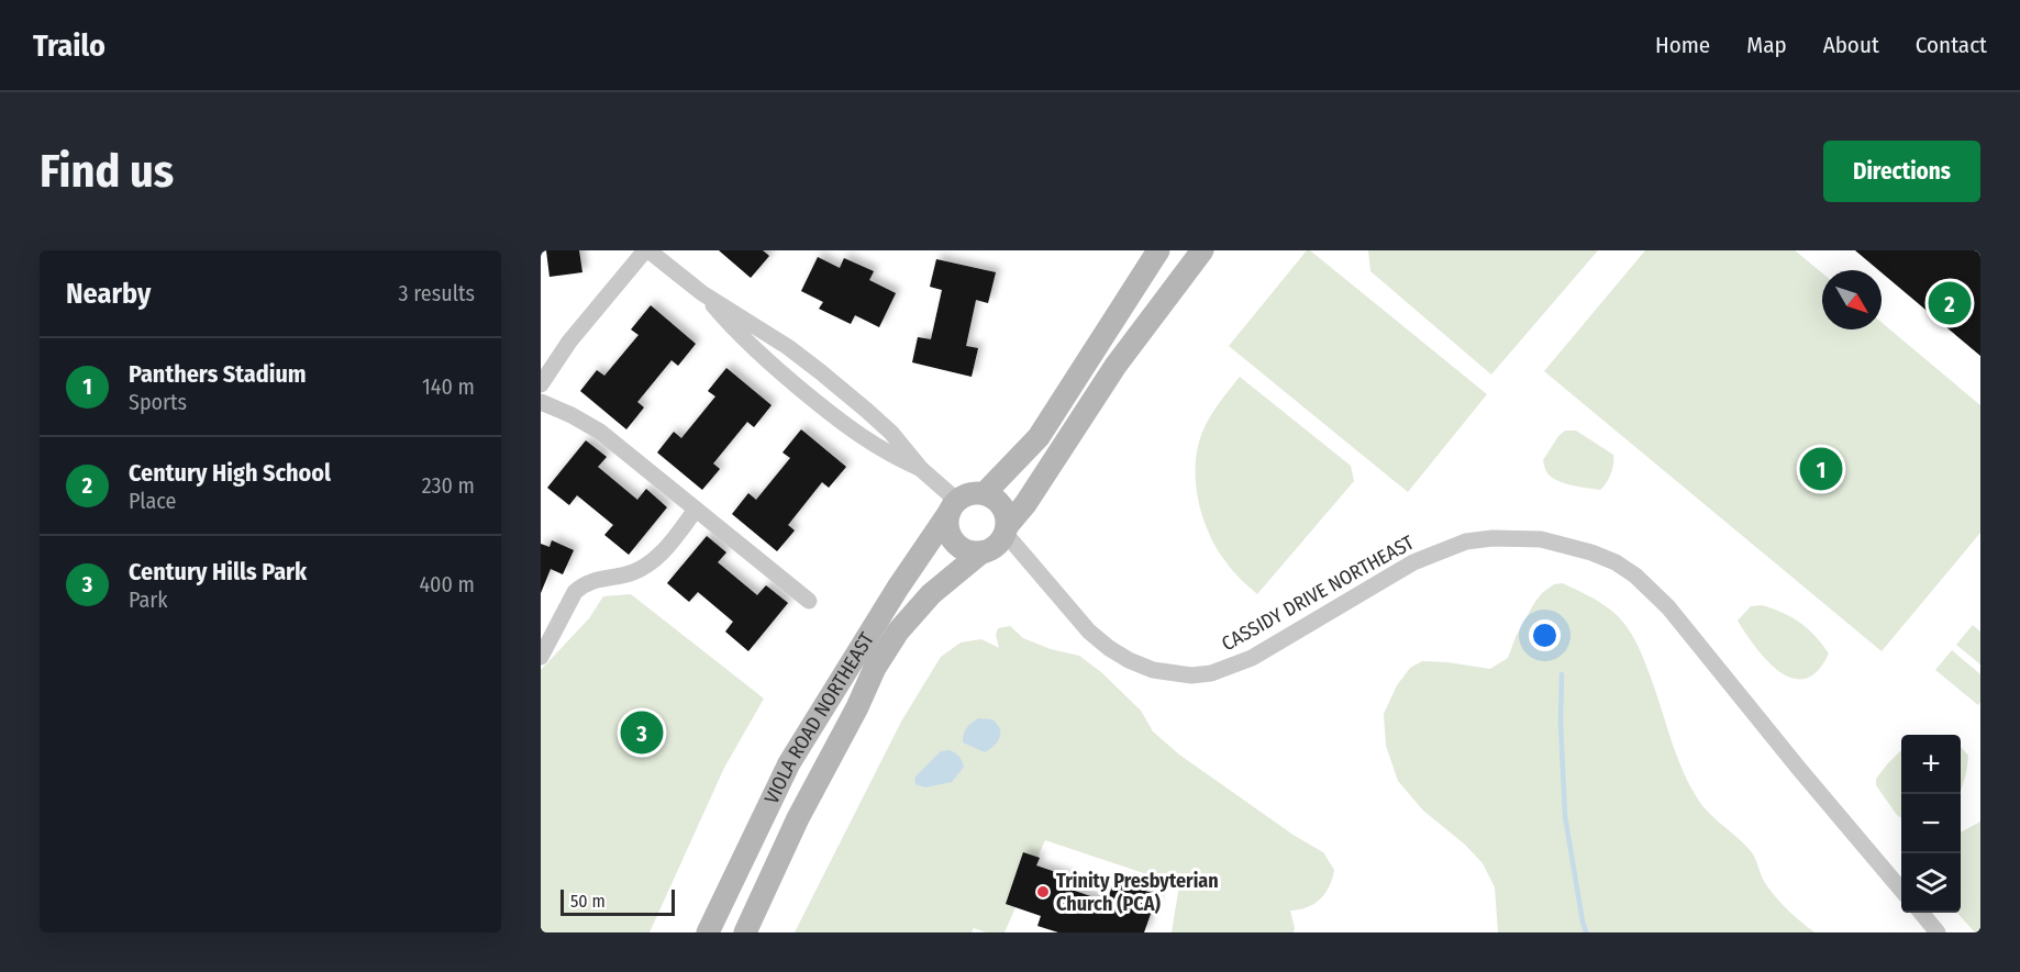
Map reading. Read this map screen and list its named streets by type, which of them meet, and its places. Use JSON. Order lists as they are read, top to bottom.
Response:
{
  "streets": {
    "main road": ["VIOLA ROAD NORTHEAST"],
    "street": ["CASSIDY DRIVE NORTHEAST"]
  },
  "crossings": [
    ["CASSIDY DRIVE NORTHEAST", "VIOLA ROAD NORTHEAST"]
  ],
  "places": ["Trinity Presbyterian Church (PCA)"],
  "scale_bar": "50 m",
  "north": "bottom right",
  "page": {
    "header": "Trailo",
    "nav": [
      "Home",
      "Map",
      "About",
      "Contact"
    ],
    "buttons": "Directions",
    "title": "Find us",
    "heading": ["Nearby", "3 results"],
    "pins": ["2", "1", "3"],
    "list": [
      {
        "mark": "1",
        "name": "Panthers Stadium",
        "note": "Sports",
        "value": "140 m"
      },
      {
        "mark": "2",
        "name": "Century High School",
        "note": "Place",
        "value": "230 m"
      },
      {
        "mark": "3",
        "name": "Century Hills Park",
        "note": "Park",
        "value": "400 m"
      }
    ],
    "map_buttons": ["+", "−"],
    "scale": "50 m"
  }
}
